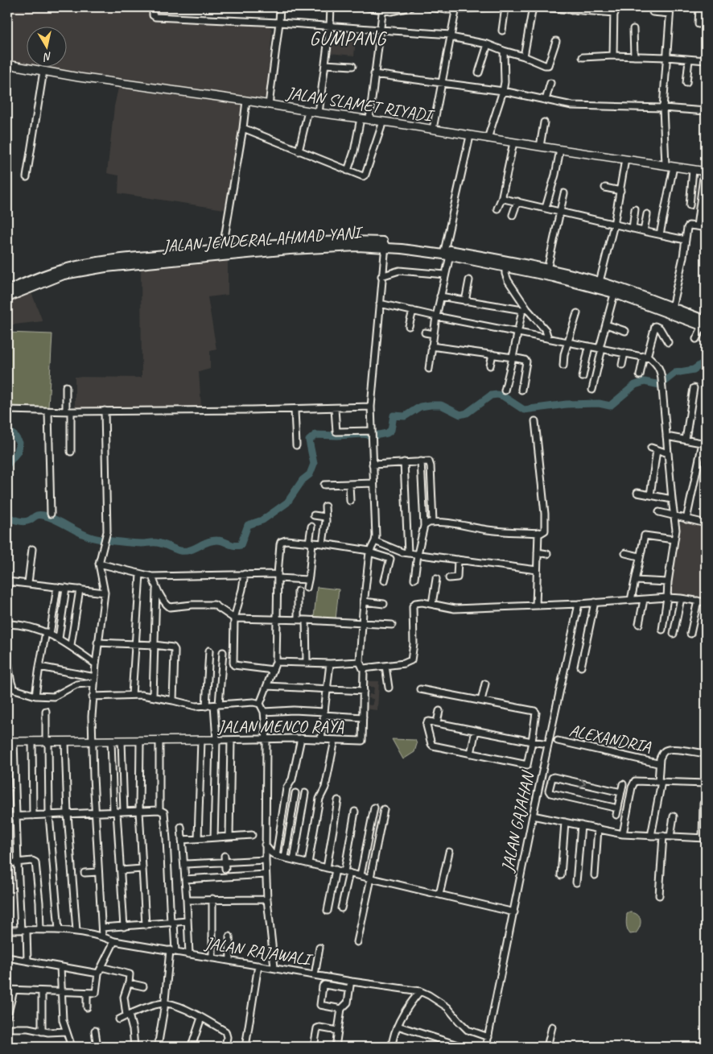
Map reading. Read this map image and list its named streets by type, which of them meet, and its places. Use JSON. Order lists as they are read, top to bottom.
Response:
{
  "streets": {
    "highway": ["JALAN JENDERAL AHMAD YANI"],
    "main road": ["JALAN SLAMET RIYADI", "JALAN MENCO RAYA"],
    "street": ["ALEXANDRIA", "JALAN GAJAHAN", "JALAN RAJAWALI"]
  },
  "crossings": [
    ["ALEXANDRIA", "JALAN GAJAHAN"],
    ["JALAN GAJAHAN", "JALAN RAJAWALI"]
  ],
  "districts": ["GUMPANG"],
  "north": "bottom"
}
